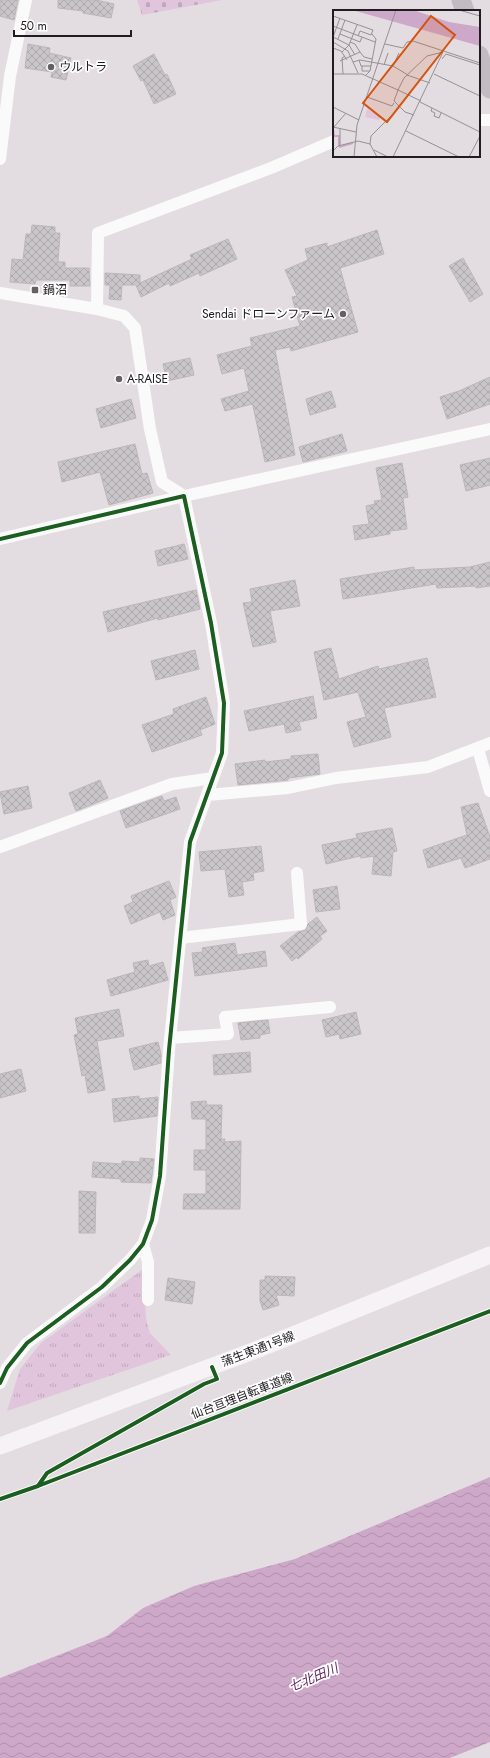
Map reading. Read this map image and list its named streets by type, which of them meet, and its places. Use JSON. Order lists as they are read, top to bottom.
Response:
{
  "streets": {
    "street": ["蒲生東通1号線"],
    "cycle path": ["仙台亘理自転車道線"]
  },
  "water": ["七北田川"],
  "places": {
    "other": ["ウルトラ", "Sendai ドローンファーム", "A-RAISE"],
    "transit": ["鍋沼"]
  },
  "scale_bar": "50 m"
}
